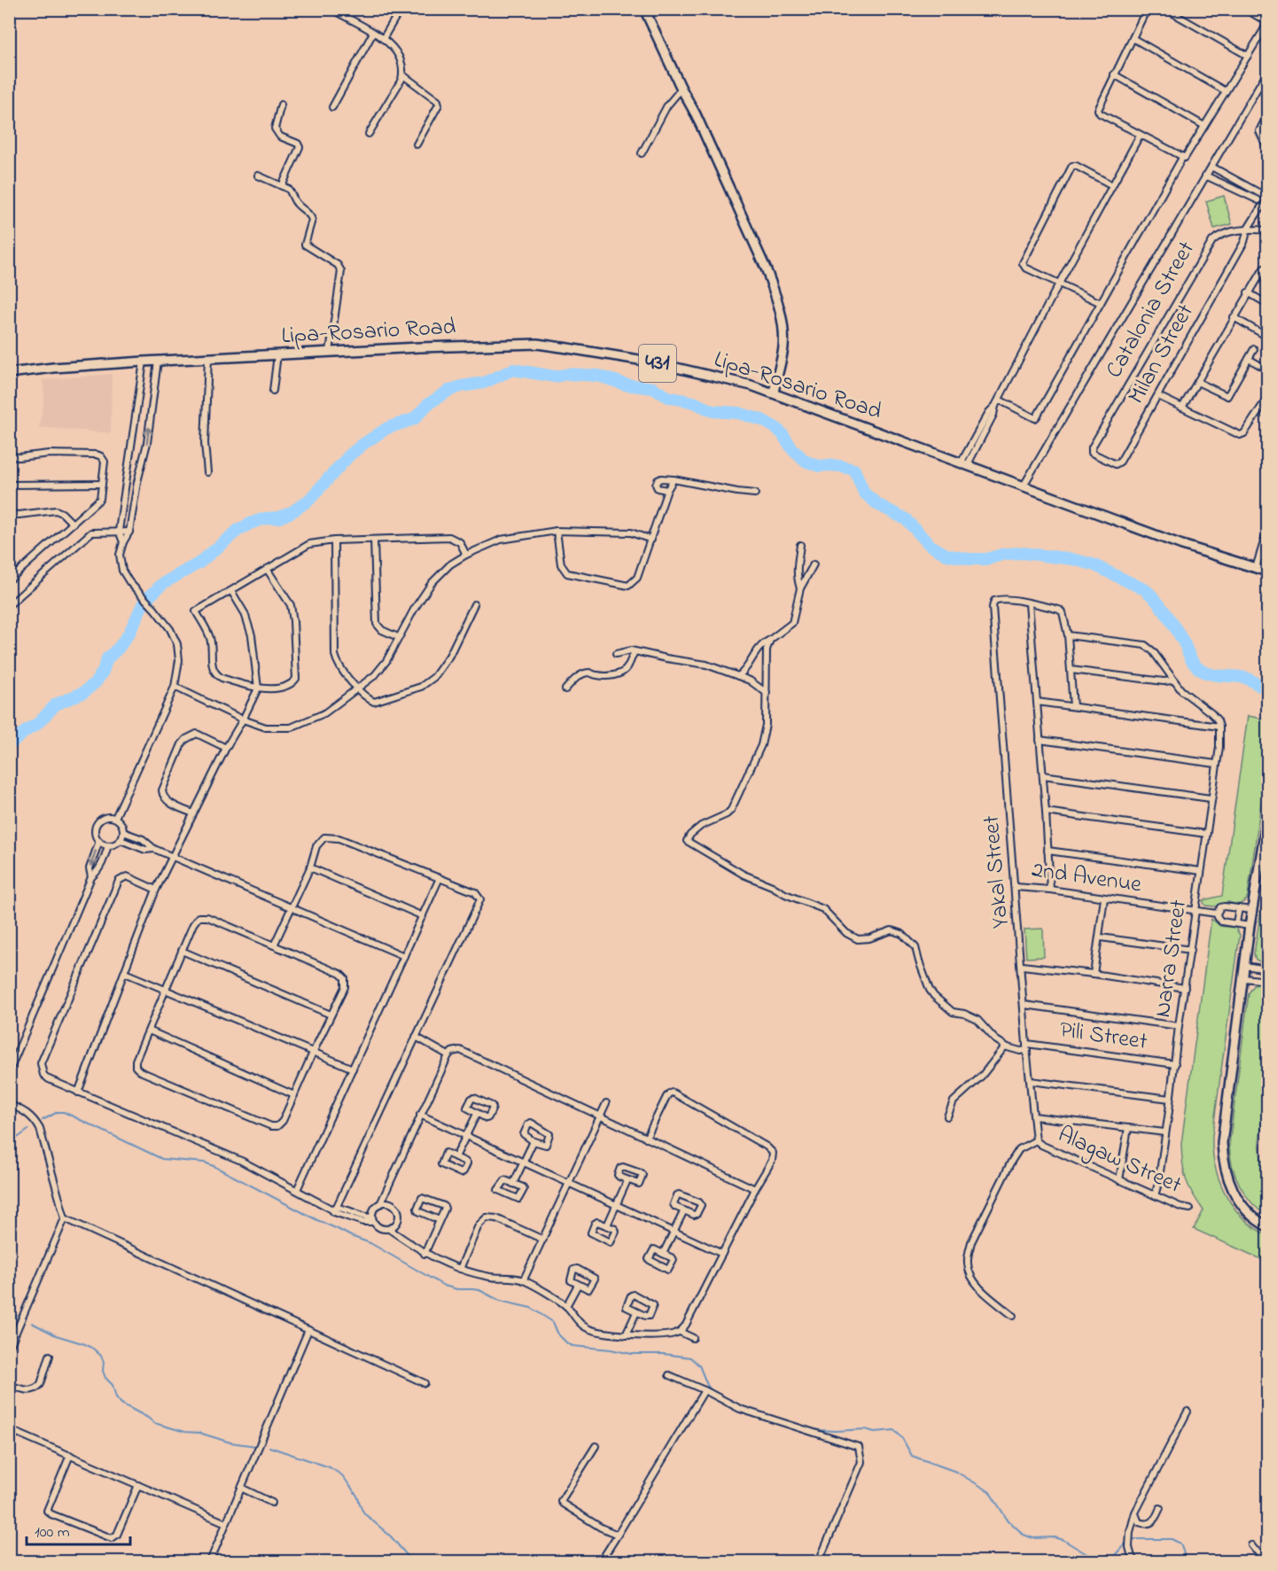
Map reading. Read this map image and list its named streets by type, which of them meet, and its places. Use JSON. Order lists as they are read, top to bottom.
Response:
{
  "streets": {
    "main road": ["Lipa-Rosario Road", "431"],
    "street": [
      "Catalonia Street",
      "Milan Street",
      "Yakal Street",
      "2nd Avenue",
      "Narra Street",
      "Pili Street",
      "Alagaw Street"
    ]
  },
  "crossings": [
    ["Catalonia Street", "Milan Street"],
    ["Yakal Street", "2nd Avenue"],
    ["Yakal Street", "Pili Street"],
    ["Yakal Street", "Alagaw Street"],
    ["2nd Avenue", "Narra Street"],
    ["Narra Street", "Pili Street"],
    ["Narra Street", "Alagaw Street"]
  ],
  "scale_bar": "100 m"
}
